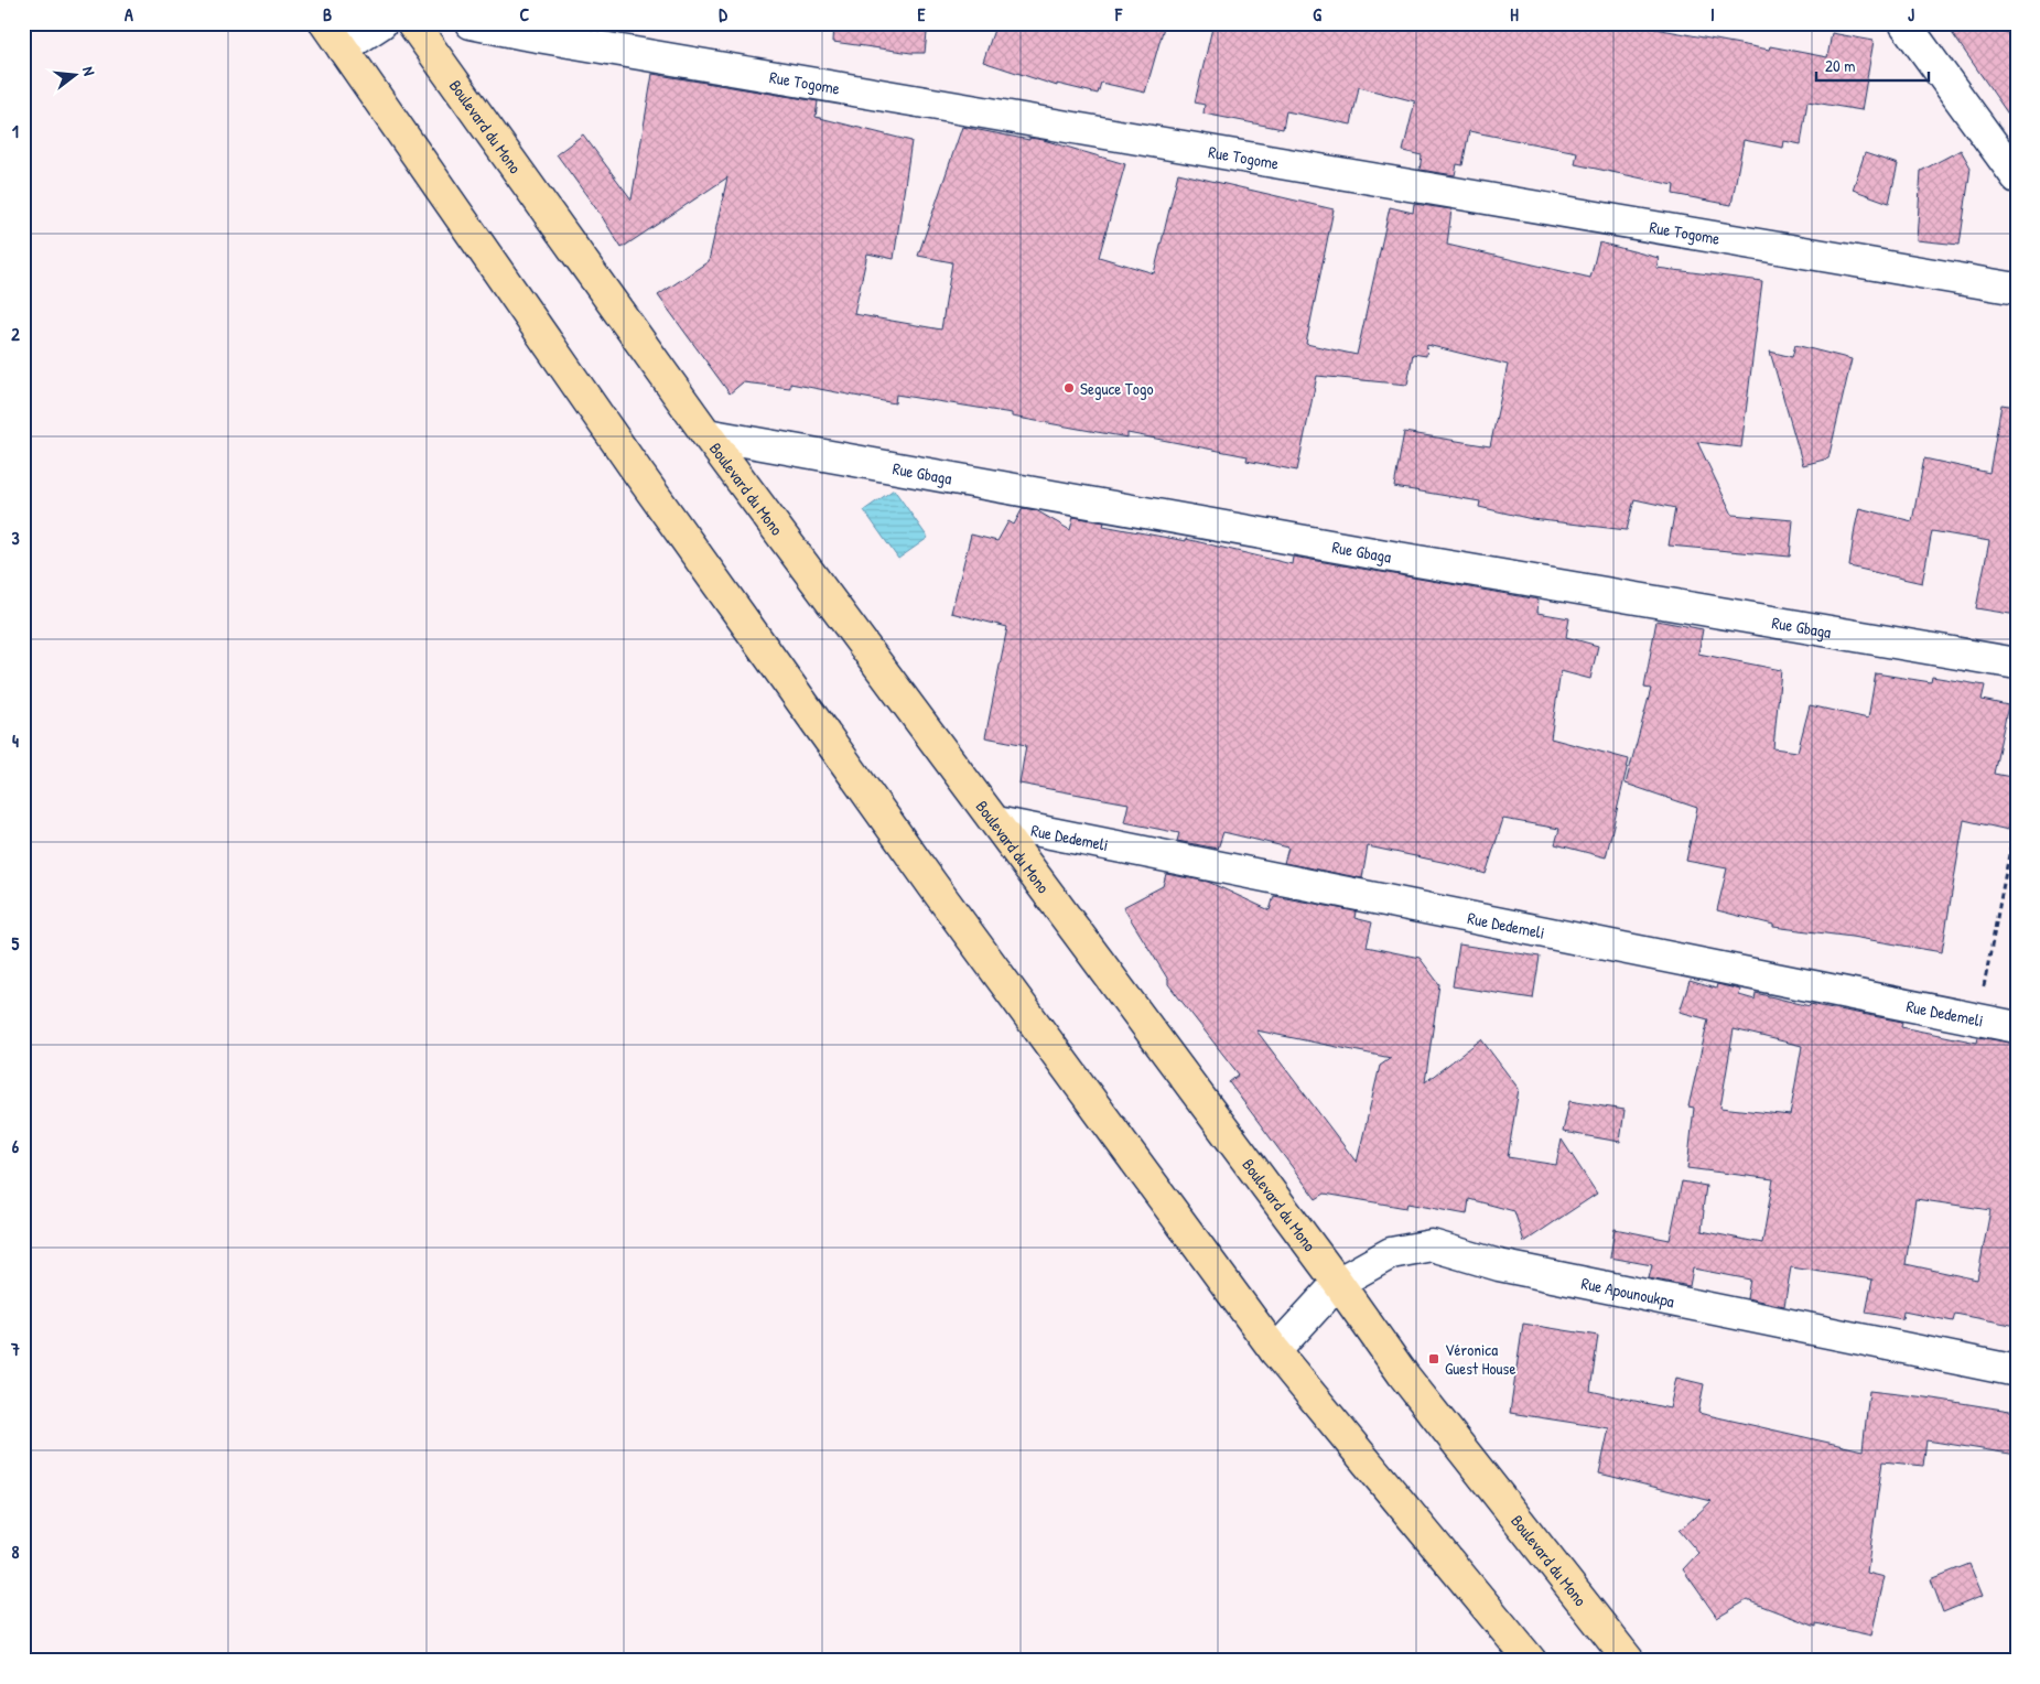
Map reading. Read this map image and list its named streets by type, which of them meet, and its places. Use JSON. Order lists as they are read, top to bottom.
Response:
{
  "streets": {
    "highway": ["Boulevard du Mono"],
    "street": [
      "Rue Togome",
      "Rue Gbaga",
      "Rue Dedemeli",
      "Rue Apounoukpa"
    ]
  },
  "crossings": [
    ["Boulevard du Mono", "Rue Gbaga"],
    ["Boulevard du Mono", "Rue Dedemeli"],
    ["Boulevard du Mono", "Rue Apounoukpa"]
  ],
  "places": {
    "other": ["Seguce Togo"],
    "transit": ["Véronica Guest House"]
  },
  "scale_bar": "20 m",
  "north": "right",
  "grid": {
    "columns": [
      "A",
      "B",
      "C",
      "D",
      "E",
      "F",
      "G",
      "H",
      "I",
      "J"
    ],
    "rows": [
      "1",
      "2",
      "3",
      "4",
      "5",
      "6",
      "7",
      "8"
    ]
  }
}
